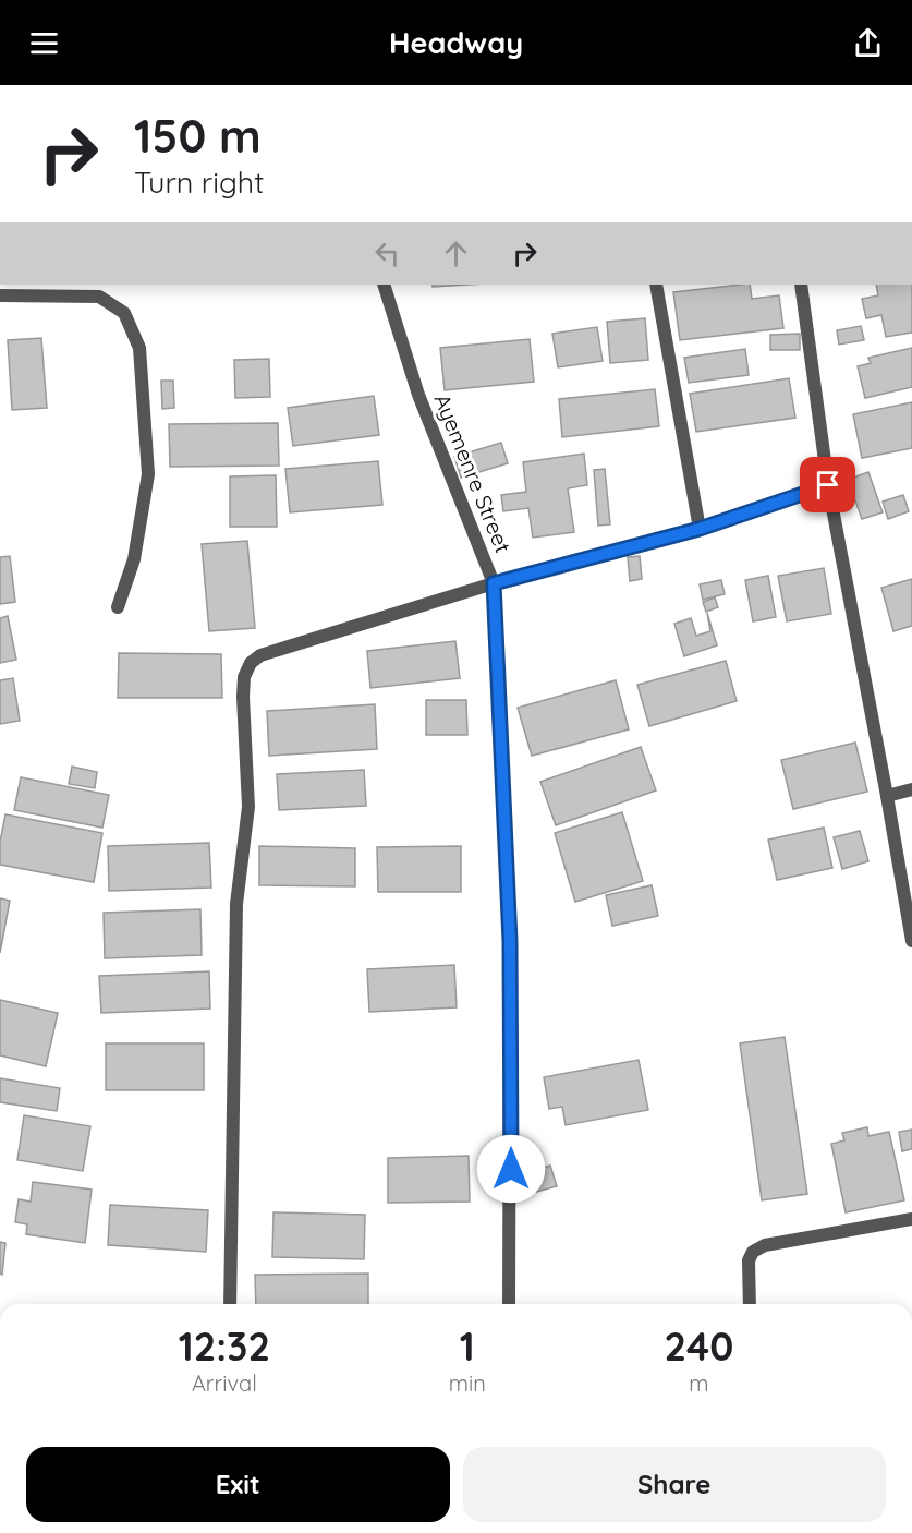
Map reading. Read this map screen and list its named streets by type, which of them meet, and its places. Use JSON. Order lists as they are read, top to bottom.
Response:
{
  "streets": {
    "street": ["Ayemenre Street"]
  },
  "page": {
    "header": "Headway",
    "turn": ["150 m", "Turn right"],
    "eta": [
      "12:32",
      "Arrival",
      "1",
      "min",
      "240",
      "m"
    ],
    "buttons": ["Exit", "Share"]
  }
}
